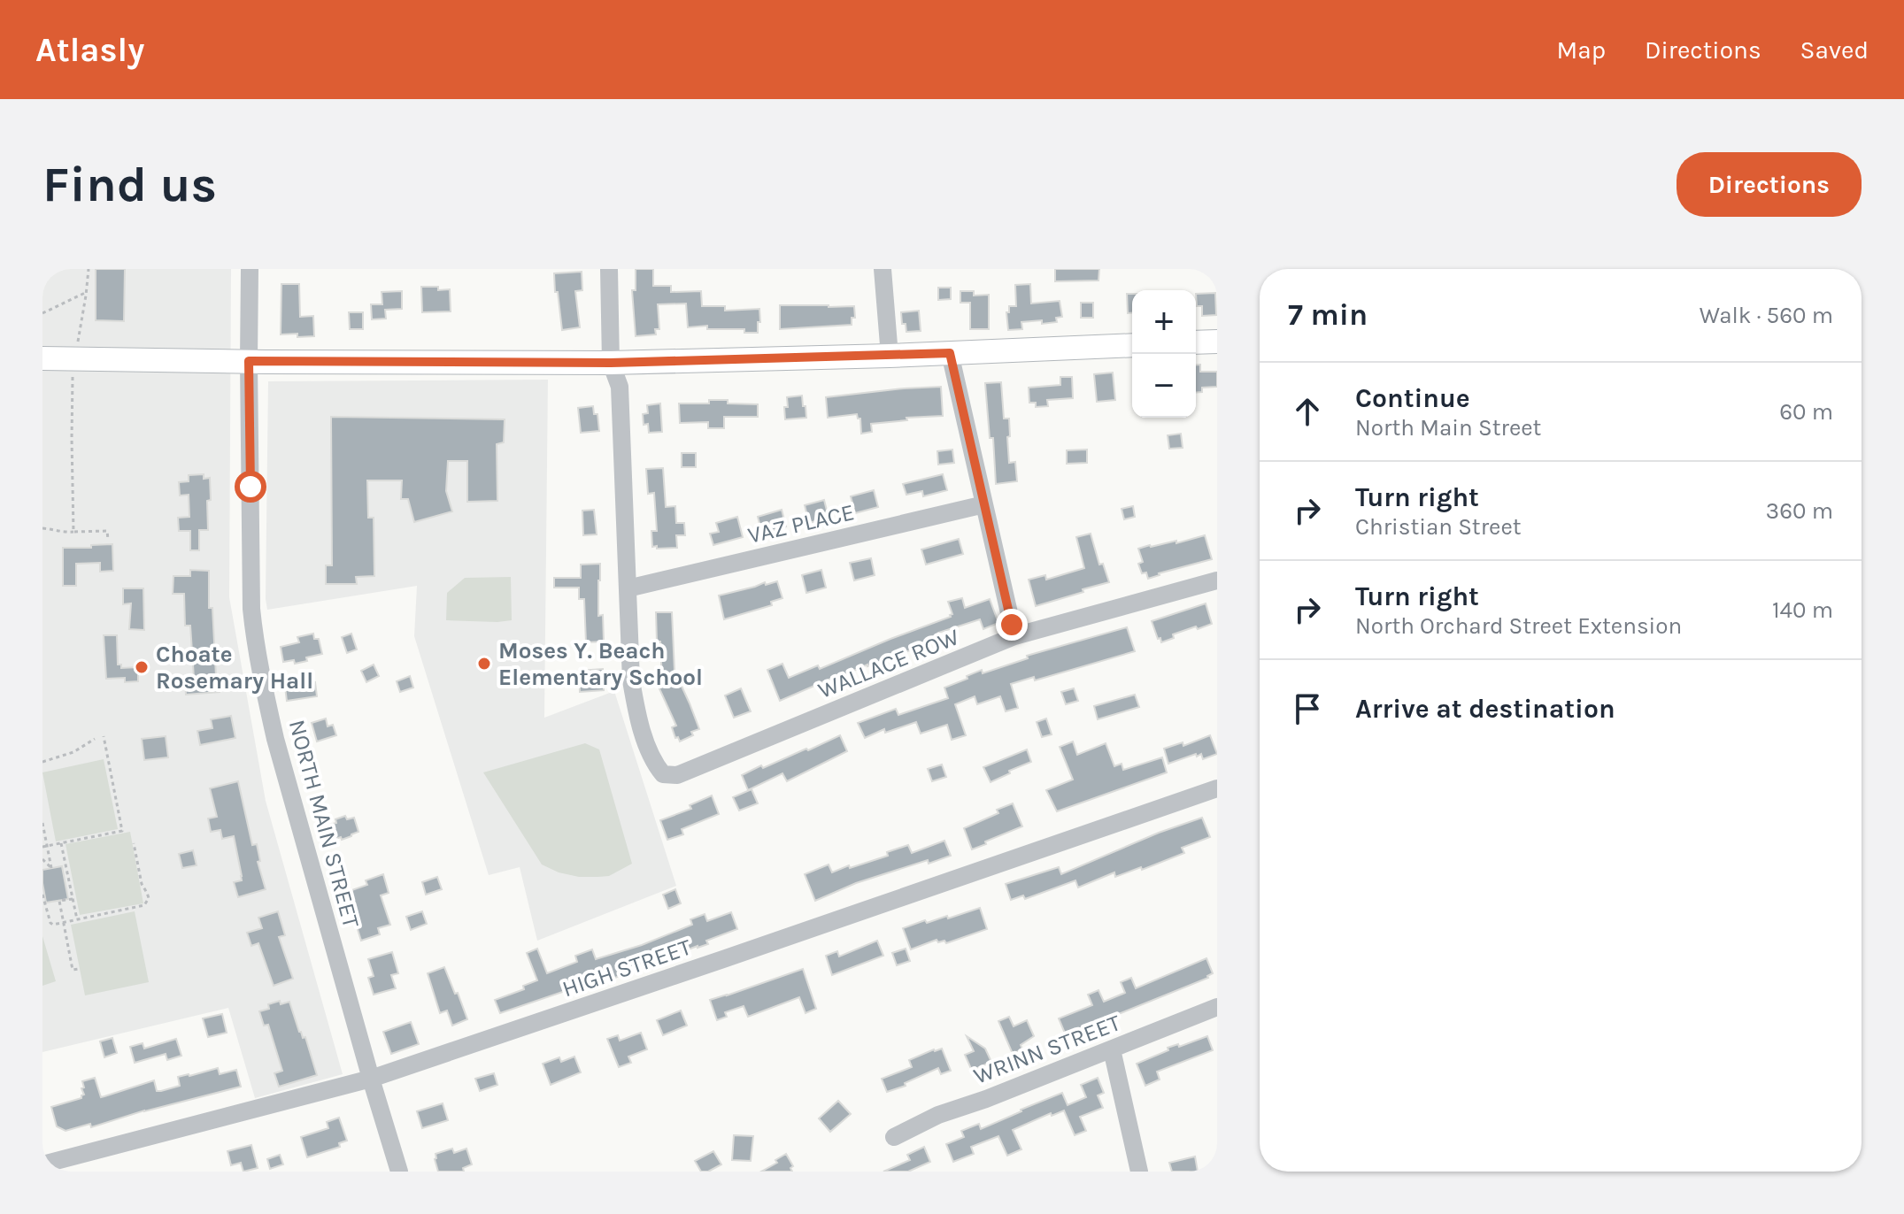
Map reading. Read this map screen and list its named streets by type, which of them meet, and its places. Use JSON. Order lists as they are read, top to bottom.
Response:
{
  "streets": {
    "street": [
      "VAZ PLACE",
      "WALLACE ROW",
      "NORTH MAIN STREET",
      "HIGH STREET",
      "WRINN STREET"
    ]
  },
  "crossings": [
    ["VAZ PLACE", "WALLACE ROW"],
    ["NORTH MAIN STREET", "HIGH STREET"]
  ],
  "places": ["Moses Y. Beach Elementary School", "Choate Rosemary Hall"],
  "page": {
    "header": "Atlasly",
    "nav": ["Map", "Directions", "Saved"],
    "buttons": "Directions",
    "title": "Find us",
    "heading": ["7 min", "Walk · 560 m"],
    "map_buttons": ["+", "−"],
    "list": [
      ["Continue", "North Main Street", "60 m"],
      ["Turn right", "Christian Street", "360 m"],
      ["Turn right", "North Orchard Street Extension", "140 m"],
      "Arrive at destination"
    ]
  }
}
